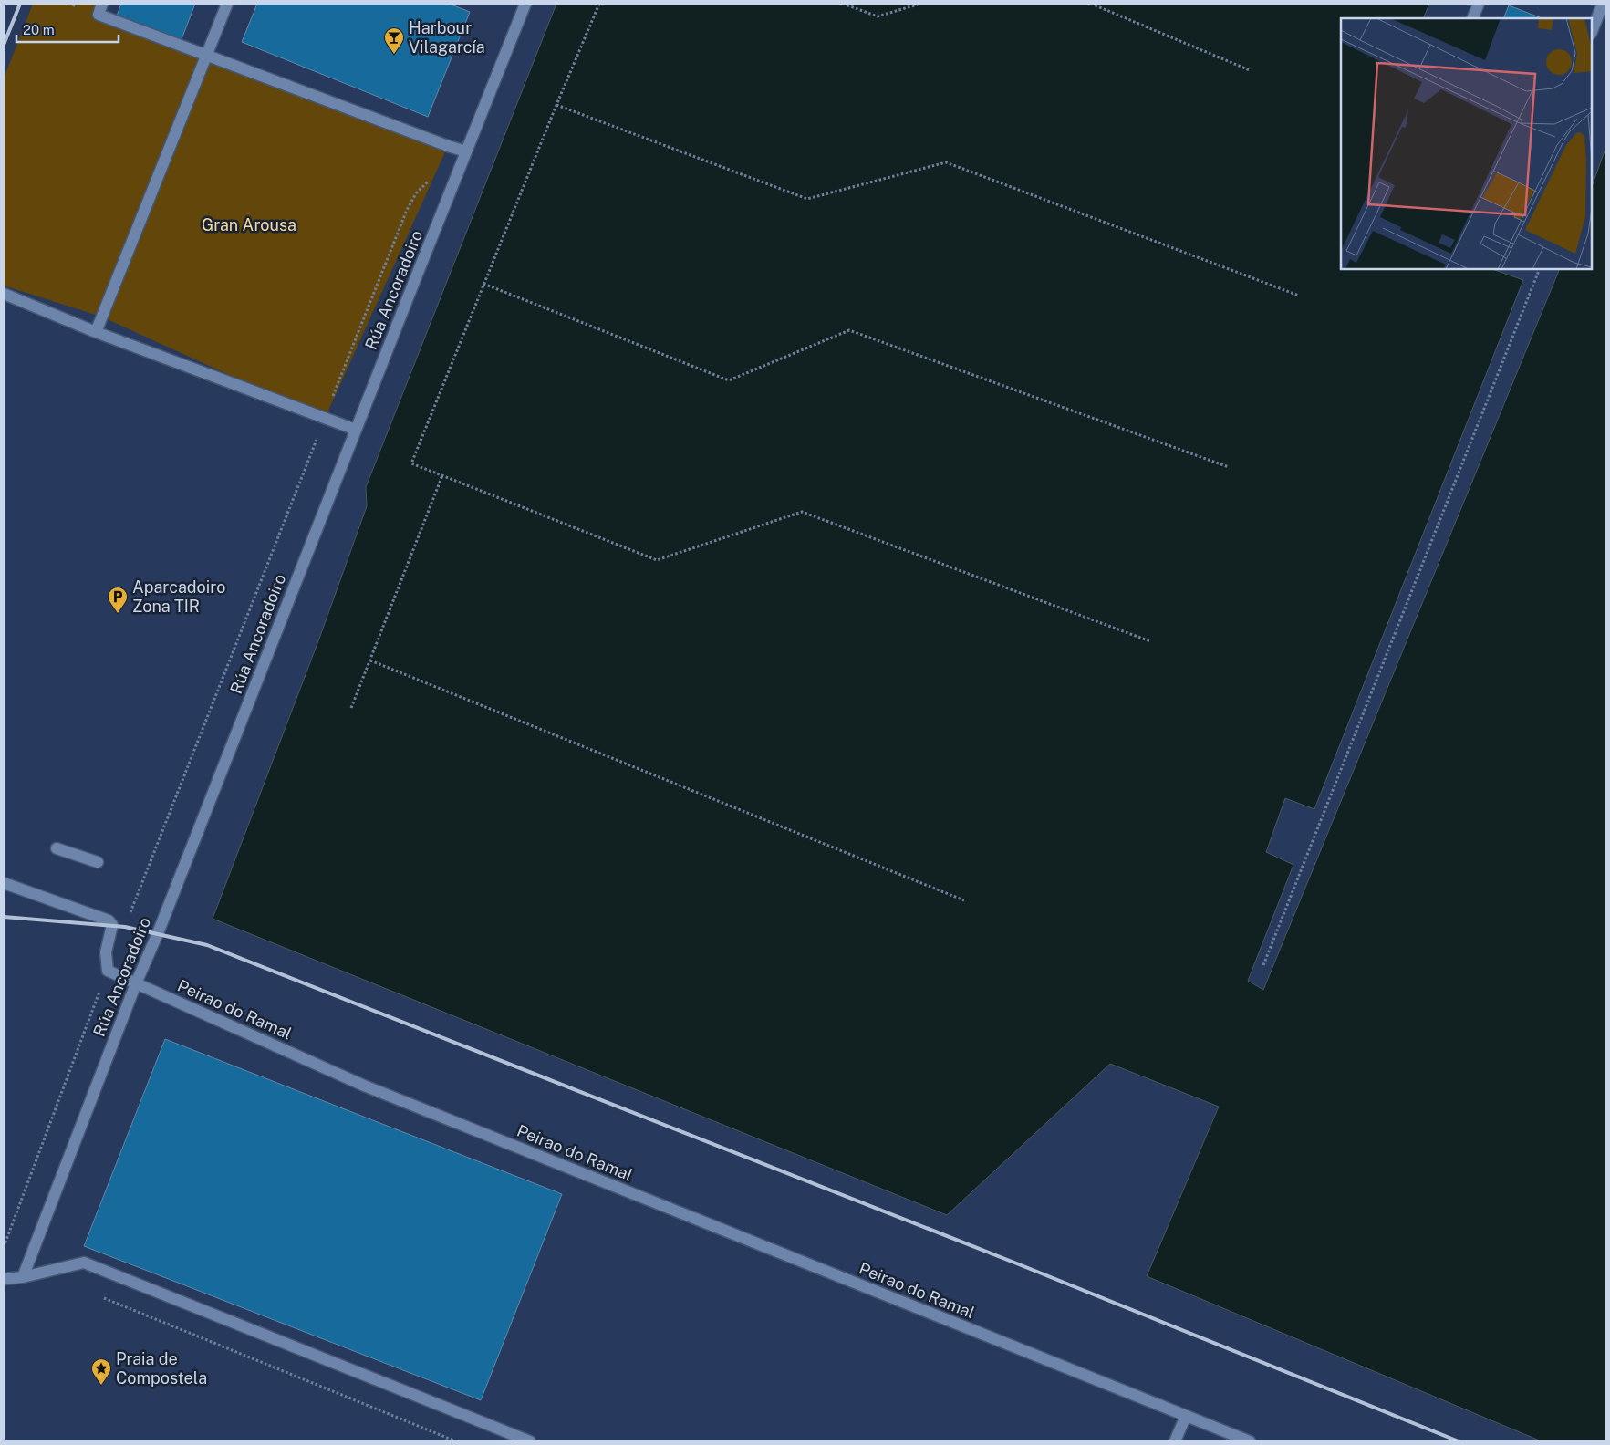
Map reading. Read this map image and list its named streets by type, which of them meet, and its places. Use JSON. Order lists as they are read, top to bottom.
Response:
{
  "streets": {
    "street": ["Rúa Ancoradoiro", "Peirao do Ramal"]
  },
  "crossings": [
    ["Rúa Ancoradoiro", "Peirao do Ramal"]
  ],
  "parks": ["Gran Arousa"],
  "places": {
    "bar": ["Harbour Vilagarcía"],
    "parking": ["Aparcadoiro Zona TIR"],
    "place": ["Praia de Compostela"]
  },
  "scale_bar": "20 m"
}
